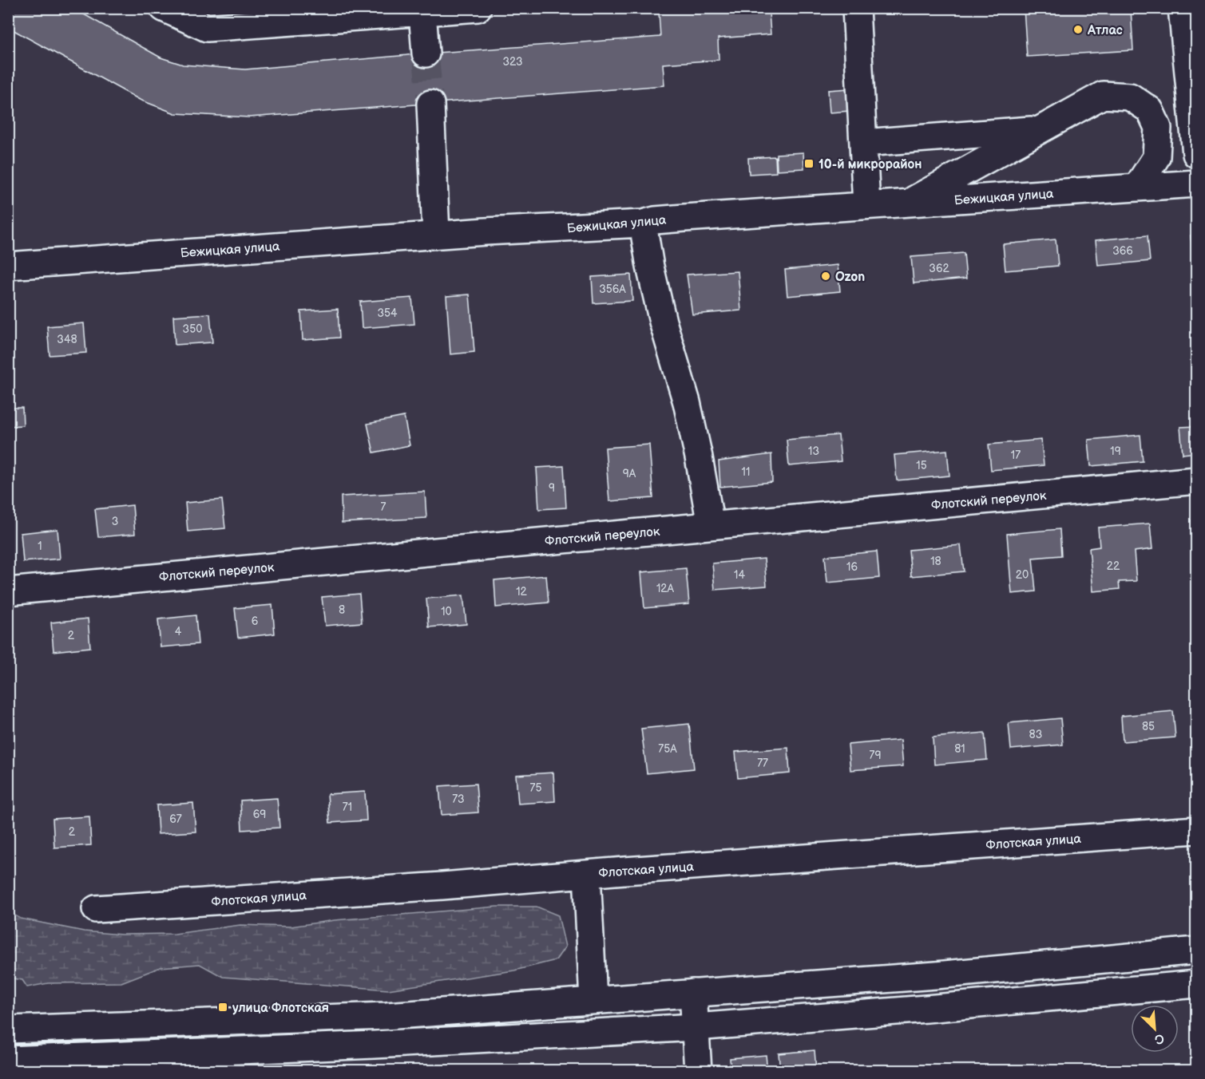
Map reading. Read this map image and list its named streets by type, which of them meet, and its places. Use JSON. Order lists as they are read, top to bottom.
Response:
{
  "streets": {
    "street": ["Бежицкая улица", "Флотский переулок", "Флотская улица"]
  },
  "places": {
    "other": ["Атлас", "Ozon"],
    "transit": ["10-й микрорайон", "улица Флотская"]
  },
  "house_numbers": [
    "323",
    "366",
    "362",
    "356А",
    "354",
    "350",
    "348",
    "13",
    "19",
    "17",
    "15",
    "11",
    "9А",
    "9",
    "7",
    "3",
    "1",
    "18",
    "22",
    "16",
    "14",
    "20",
    "12А",
    "12",
    "8",
    "10",
    "6",
    "4",
    "2",
    "85",
    "83",
    "75А",
    "81",
    "79",
    "77",
    "75",
    "73",
    "71",
    "69",
    "67",
    "2"
  ],
  "north": "bottom right"
}
